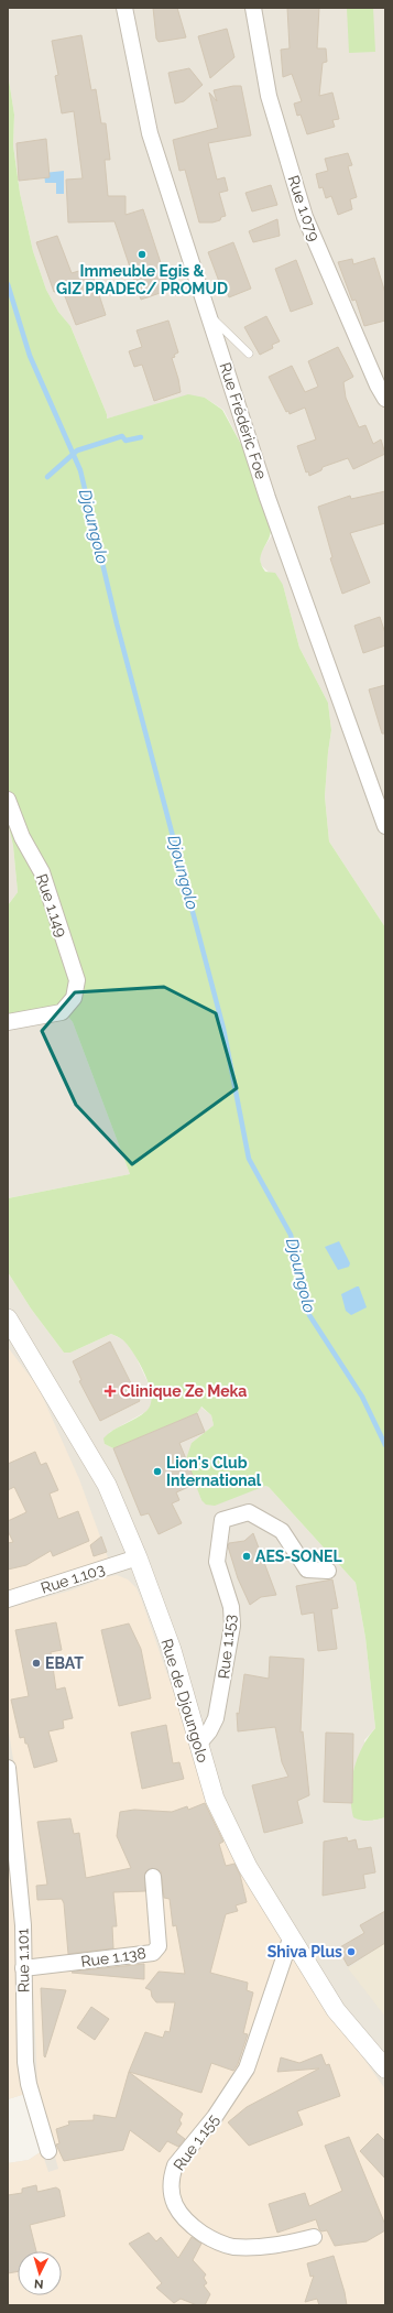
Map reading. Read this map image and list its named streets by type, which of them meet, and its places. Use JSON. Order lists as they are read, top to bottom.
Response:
{
  "streets": {
    "street": [
      "Rue 1.079",
      "Rue Frédéric Foe",
      "Rue 1.149",
      "Rue 1.103",
      "Rue 1.153",
      "Rue de Djoungolo",
      "Rue 1.138",
      "Rue 1.101",
      "Rue 1.155"
    ]
  },
  "crossings": [
    ["Rue 1.103", "Rue de Djoungolo"],
    ["Rue 1.153", "Rue de Djoungolo"],
    ["Rue de Djoungolo", "Rue 1.155"],
    ["Rue 1.138", "Rue 1.101"]
  ],
  "water": ["Djoungolo"],
  "places": {
    "other": [
      "Immeuble Egis & GIZ PRADEC/ PROMUD",
      "Lion's Club International",
      "AES-SONEL",
      "EBAT",
      "Shiva Plus"
    ],
    "health": ["Clinique Ze Meka"]
  },
  "north": "bottom"
}
